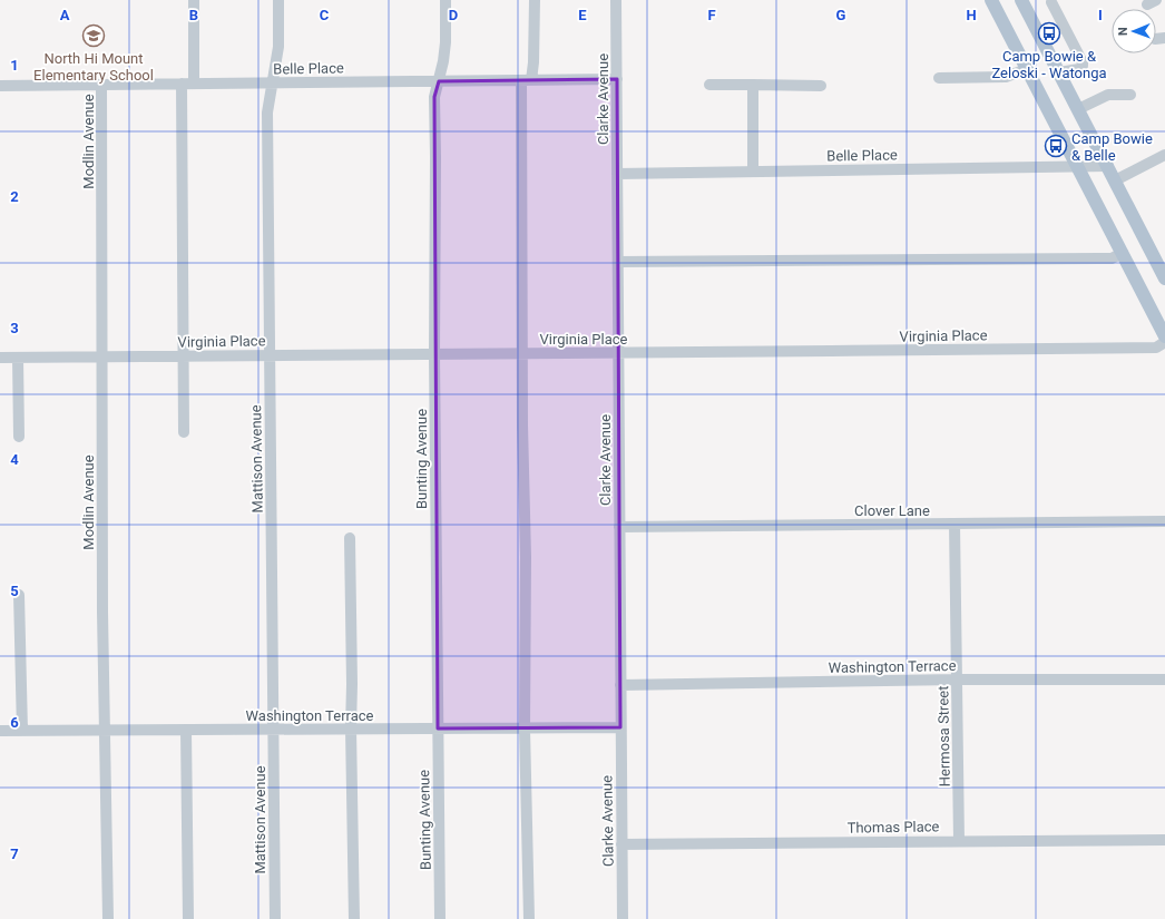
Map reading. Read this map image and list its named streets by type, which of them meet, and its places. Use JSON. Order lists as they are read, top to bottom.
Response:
{
  "streets": {
    "street": [
      "Belle Place",
      "Clarke Avenue",
      "Modlin Avenue",
      "Virginia Place",
      "Mattison Avenue",
      "Bunting Avenue",
      "Clover Lane",
      "Washington Terrace",
      "Hermosa Street",
      "Thomas Place"
    ]
  },
  "crossings": [
    ["Belle Place", "Clarke Avenue"],
    ["Belle Place", "Modlin Avenue"],
    ["Belle Place", "Mattison Avenue"],
    ["Belle Place", "Bunting Avenue"],
    ["Clarke Avenue", "Virginia Place"],
    ["Clarke Avenue", "Clover Lane"],
    ["Clarke Avenue", "Washington Terrace"],
    ["Clarke Avenue", "Thomas Place"],
    ["Modlin Avenue", "Virginia Place"],
    ["Modlin Avenue", "Washington Terrace"],
    ["Virginia Place", "Mattison Avenue"],
    ["Virginia Place", "Bunting Avenue"],
    ["Mattison Avenue", "Washington Terrace"],
    ["Bunting Avenue", "Washington Terrace"],
    ["Clover Lane", "Hermosa Street"],
    ["Washington Terrace", "Hermosa Street"],
    ["Hermosa Street", "Thomas Place"]
  ],
  "places": {
    "bus stop": ["Camp Bowie & Zeloski - Watonga", "Camp Bowie & Belle"],
    "school or university": ["North Hi Mount Elementary School"]
  },
  "north": "left",
  "grid": {
    "columns": [
      "A",
      "B",
      "C",
      "D",
      "E",
      "F",
      "G",
      "H",
      "I"
    ],
    "rows": [
      "1",
      "2",
      "3",
      "4",
      "5",
      "6",
      "7"
    ]
  }
}
